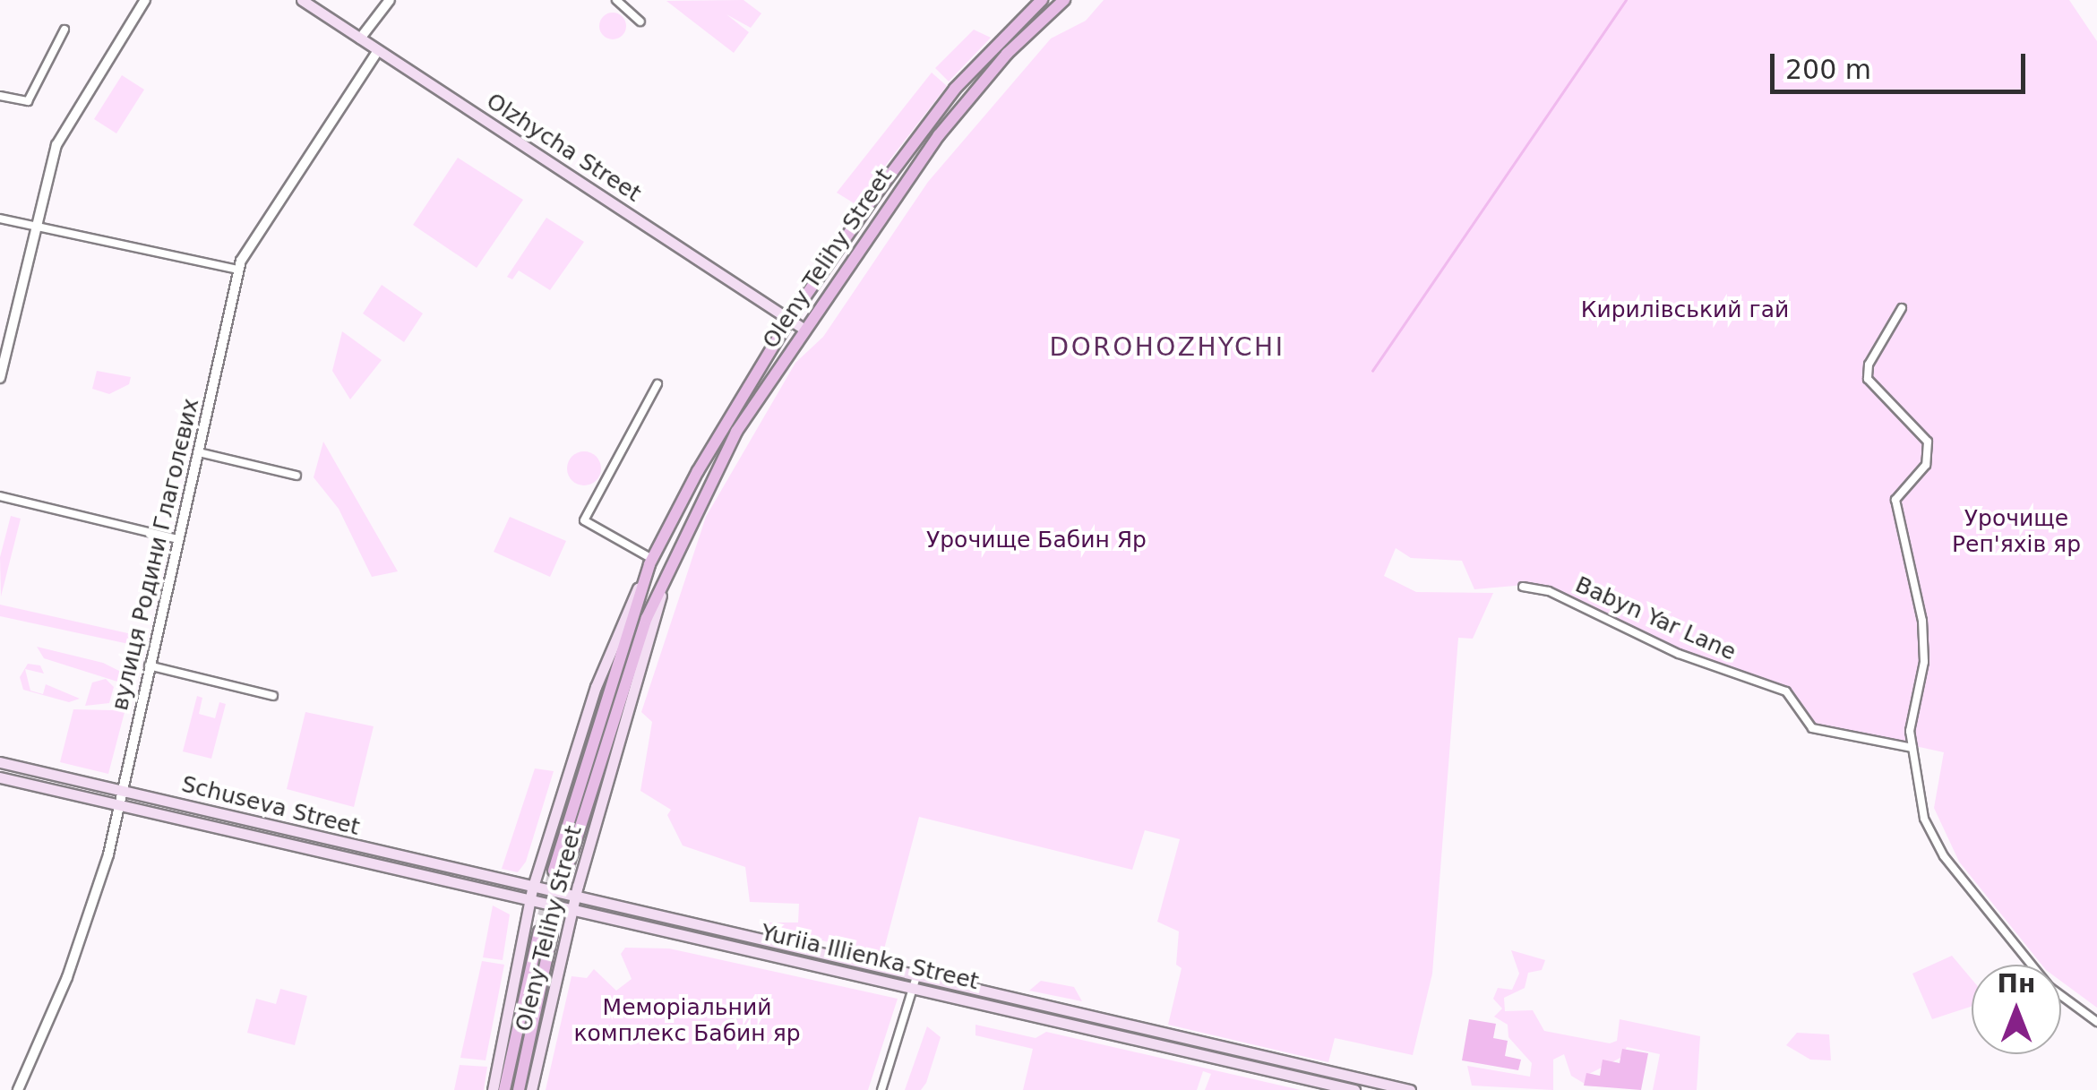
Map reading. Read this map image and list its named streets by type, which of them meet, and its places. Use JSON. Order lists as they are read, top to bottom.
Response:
{
  "streets": {
    "main road": [
      "Olzhycha Street",
      "Oleny Telihy Street",
      "Schuseva Street",
      "Yuriia Illienka Street"
    ],
    "street": ["вулиця Родини Глаголєвих", "Babyn Yar Lane"]
  },
  "crossings": [
    ["Olzhycha Street", "Oleny Telihy Street"],
    ["Olzhycha Street", "вулиця Родини Глаголєвих"],
    ["Oleny Telihy Street", "Schuseva Street"],
    ["Oleny Telihy Street", "Yuriia Illienka Street"],
    ["вулиця Родини Глаголєвих", "Schuseva Street"],
    ["Schuseva Street", "Yuriia Illienka Street"]
  ],
  "districts": ["DOROHOZHYCHI"],
  "parks": [
    "Кирилівський гай",
    "Урочище Реп'яхів яр",
    "Урочище Бабин Яр",
    "Меморіальний комплекс Бабин яр"
  ],
  "scale_bar": "200 m",
  "north": "top"
}
